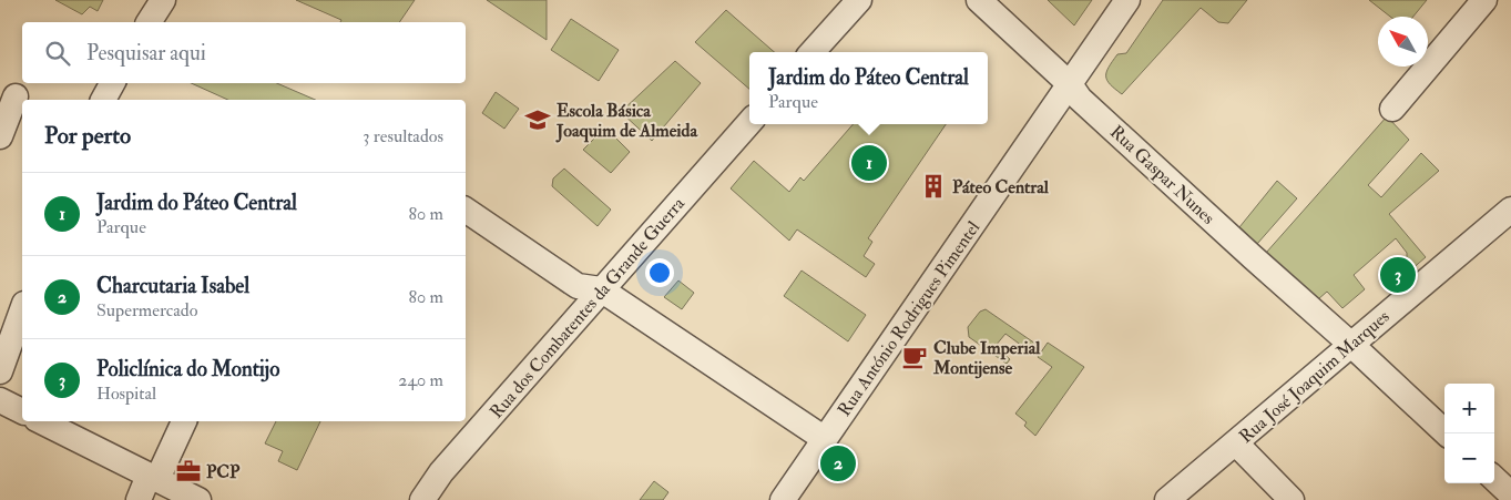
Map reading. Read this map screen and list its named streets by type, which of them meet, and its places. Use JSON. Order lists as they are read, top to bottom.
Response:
{
  "streets": {
    "street": [
      "Rua Gaspar Nunes",
      "Rua dos Combatentes da Grande Guerra",
      "Rua António Rodrigues Pimentel",
      "Rua José Joaquim Marques"
    ]
  },
  "crossings": [
    ["Rua Gaspar Nunes", "Rua António Rodrigues Pimentel"],
    ["Rua Gaspar Nunes", "Rua José Joaquim Marques"]
  ],
  "places": {
    "school or university": ["Escola Básica Joaquim de Almeida"],
    "building": ["Páteo Central"],
    "cafe": ["Clube Imperial Montijense"],
    "office": ["PCP"]
  },
  "north": "top left",
  "page": {
    "search": "Pesquisar aqui",
    "popup": ["Jardim do Páteo Central", "Parque"],
    "heading": ["Por perto", "3 resultados"],
    "pins": ["1", "3", "2"],
    "list": [
      {
        "mark": "1",
        "name": "Jardim do Páteo Central",
        "note": "Parque",
        "value": "80 m"
      },
      {
        "mark": "2",
        "name": "Charcutaria Isabel",
        "note": "Supermercado",
        "value": "80 m"
      },
      {
        "mark": "3",
        "name": "Policlínica do Montijo",
        "note": "Hospital",
        "value": "240 m"
      }
    ],
    "map_buttons": ["+", "−"]
  }
}
